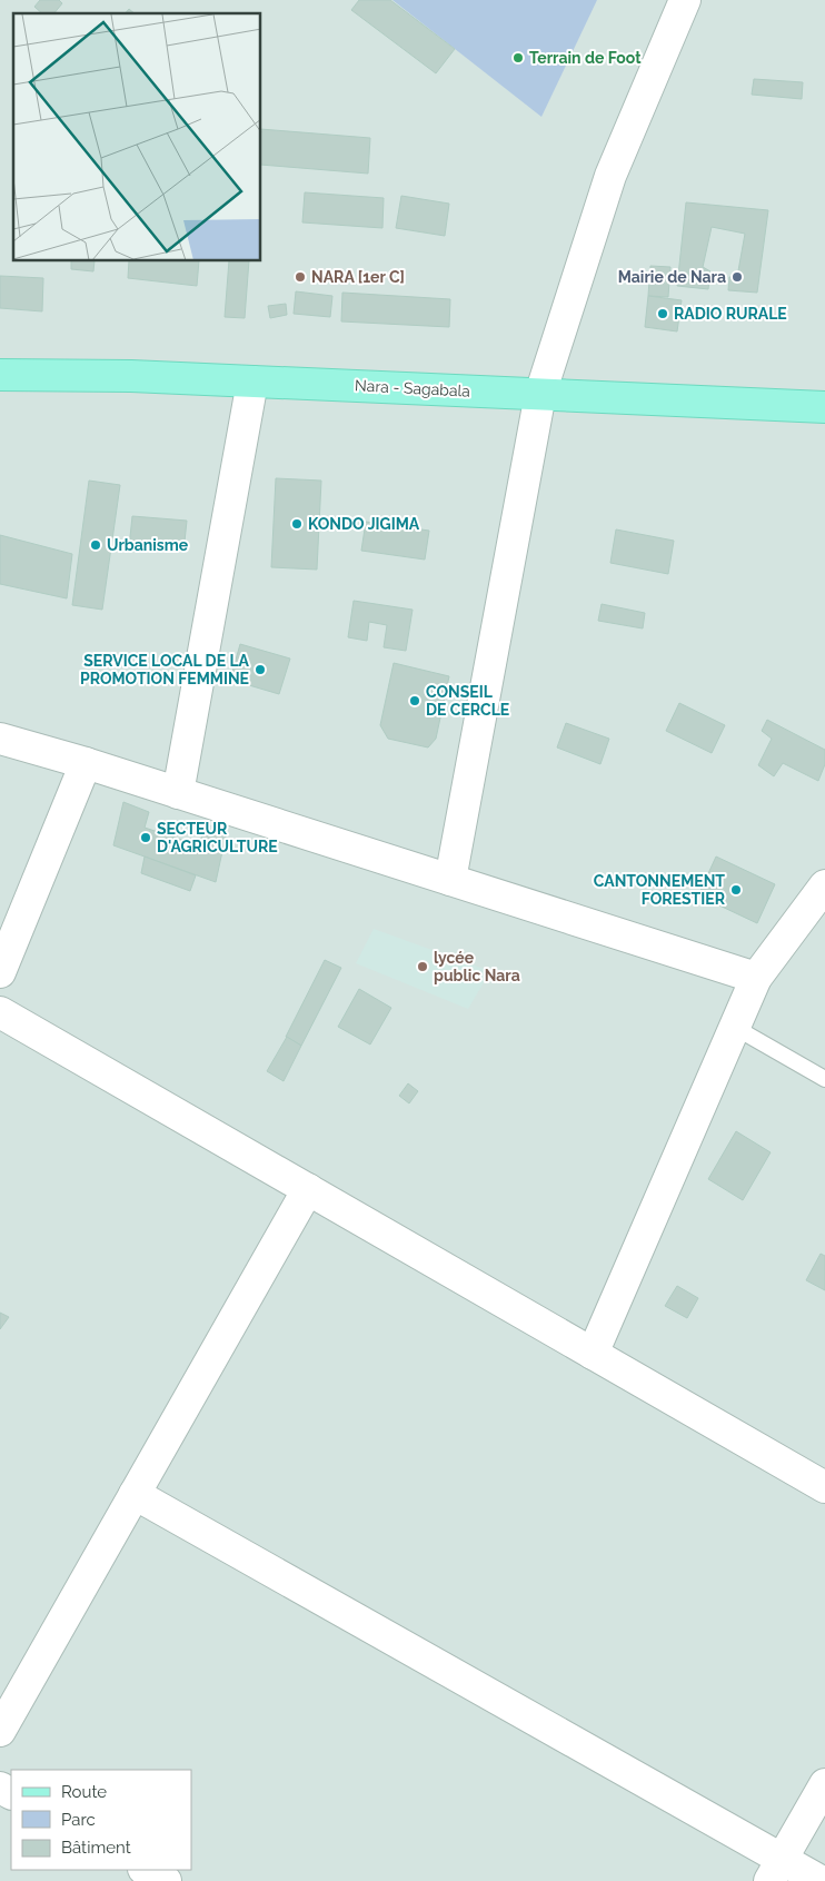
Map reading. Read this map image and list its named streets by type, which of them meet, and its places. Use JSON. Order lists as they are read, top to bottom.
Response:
{
  "streets": {
    "main road": ["Nara - Sagabala"]
  },
  "places": [
    "Terrain de Foot",
    "NARA [1er C]",
    "Mairie de Nara",
    "RADIO RURALE",
    "KONDO JIGIMA",
    "Urbanisme",
    "SERVICE LOCAL DE LA PROMOTION FEMMINE",
    "CONSEIL DE CERCLE",
    "SECTEUR D'AGRICULTURE",
    "CANTONNEMENT FORESTIER",
    "lycée public Nara"
  ],
  "legend": ["Route", "Parc", "Bâtiment"]
}
